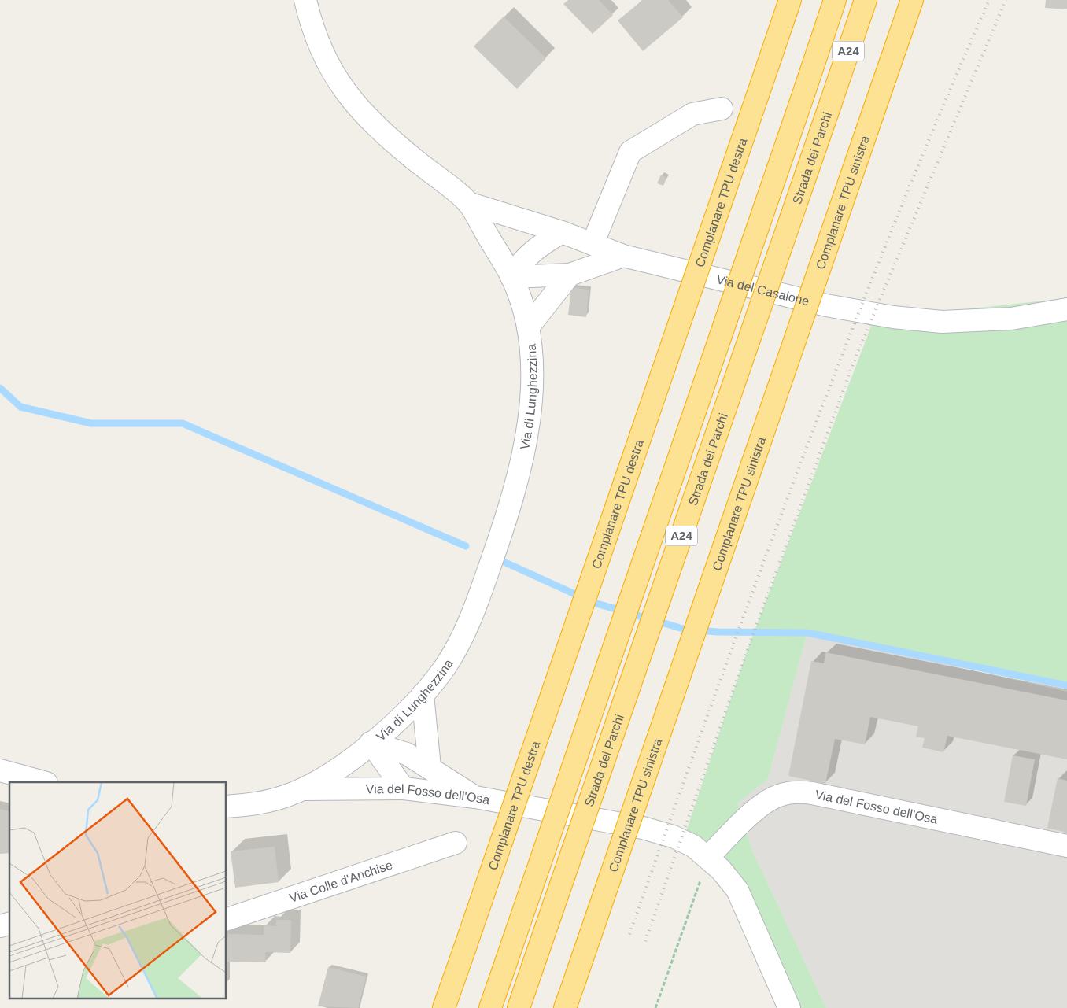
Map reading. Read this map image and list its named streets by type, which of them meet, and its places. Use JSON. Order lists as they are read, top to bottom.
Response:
{
  "streets": {
    "highway": [
      "A24",
      "Strada dei Parchi",
      "Complanare TPU destra",
      "Complanare TPU sinistra"
    ],
    "street": [
      "Via del Casalone",
      "Via di Lunghezzina",
      "Via del Fosso dell'Osa",
      "Via Colle d'Anchise"
    ]
  },
  "crossings": [
    ["Via del Casalone", "Via di Lunghezzina"],
    ["Via di Lunghezzina", "Via del Fosso dell'Osa"]
  ]
}
